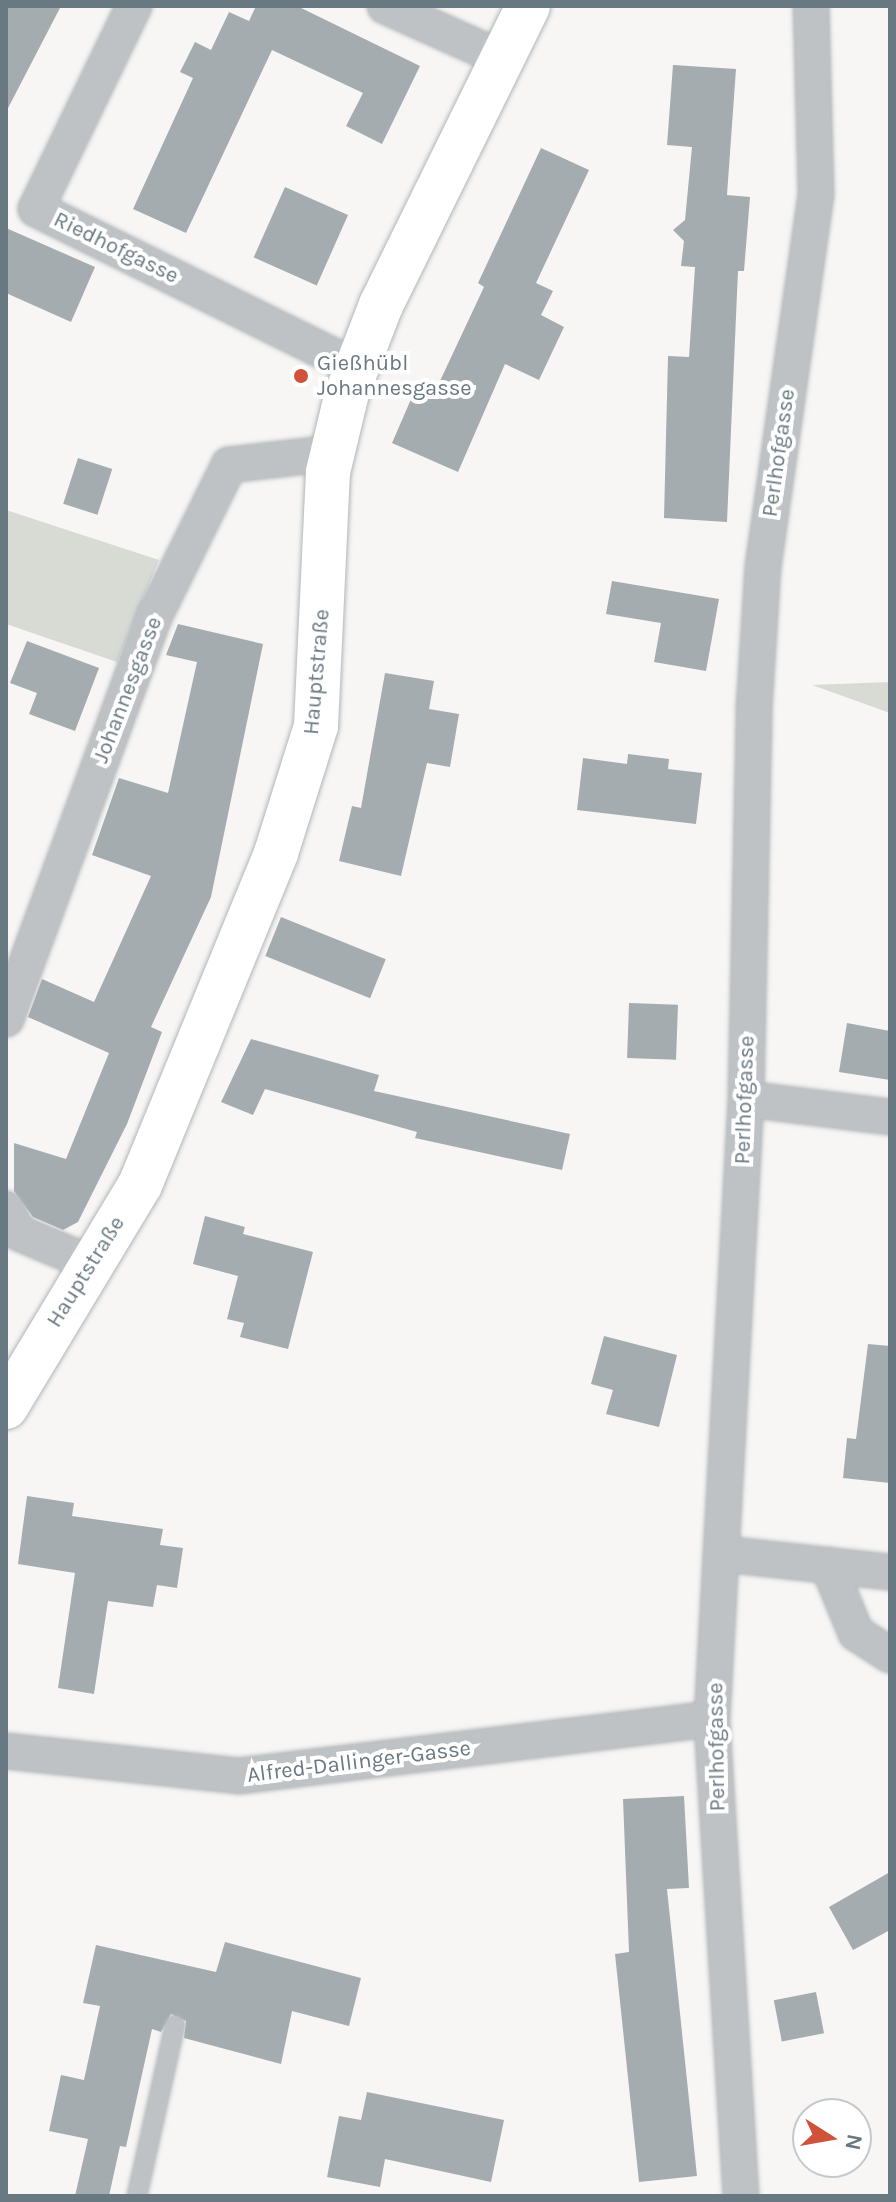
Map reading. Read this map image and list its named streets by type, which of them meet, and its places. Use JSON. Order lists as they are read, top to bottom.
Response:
{
  "streets": {
    "main road": ["Hauptstraße"],
    "street": [
      "Riedhofgasse",
      "Perlhofgasse",
      "Johannesgasse",
      "Alfred-Dallinger-Gasse"
    ]
  },
  "crossings": [
    ["Riedhofgasse", "Hauptstraße"],
    ["Perlhofgasse", "Alfred-Dallinger-Gasse"],
    ["Hauptstraße", "Johannesgasse"]
  ],
  "places": ["Gießhübl Johannesgasse"],
  "north": "right"
}
